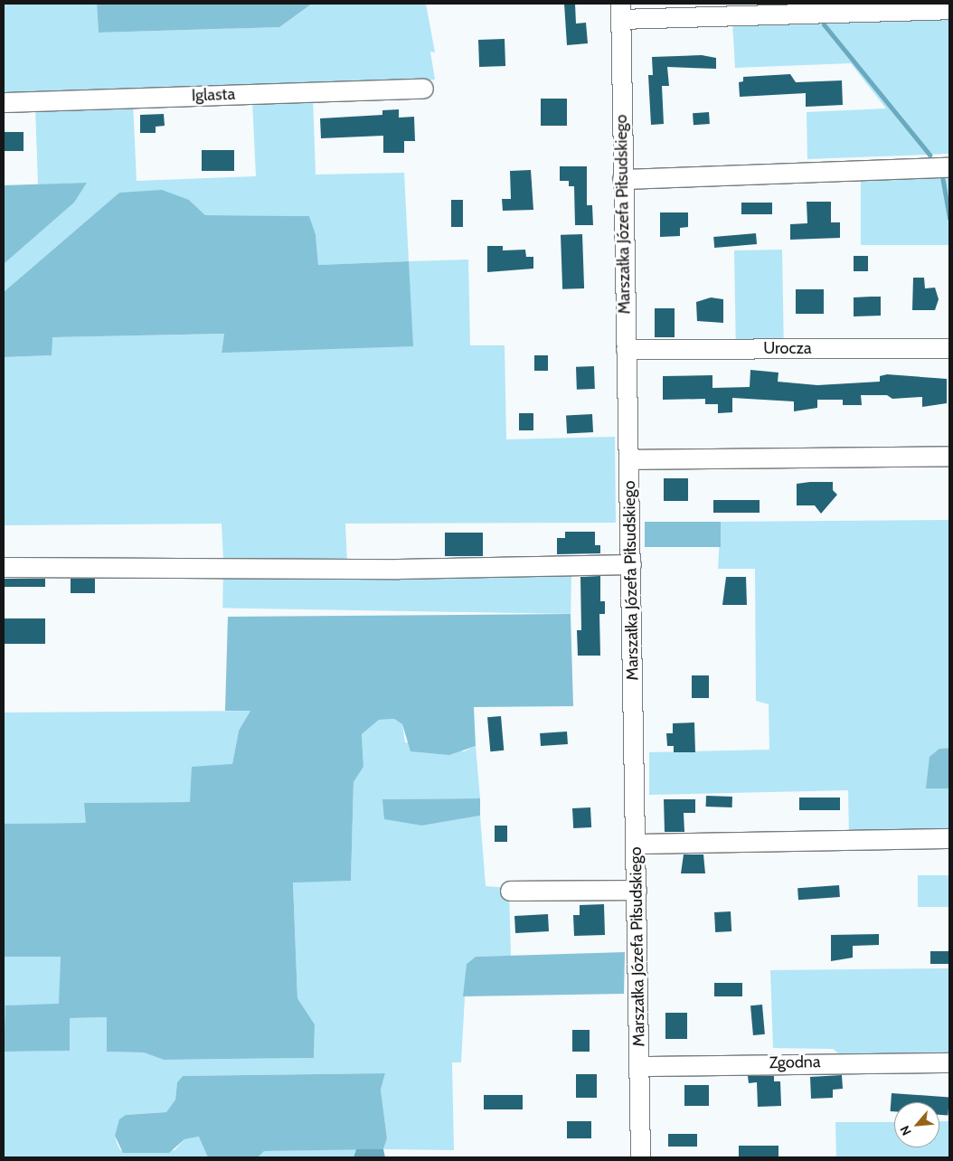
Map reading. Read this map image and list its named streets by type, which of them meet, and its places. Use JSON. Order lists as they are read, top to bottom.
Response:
{
  "streets": {
    "street": [
      "Iglasta",
      "Marszałka Józefa Piłsudskiego",
      "Urocza",
      "Zgodna"
    ]
  },
  "crossings": [
    ["Marszałka Józefa Piłsudskiego", "Urocza"],
    ["Marszałka Józefa Piłsudskiego", "Zgodna"]
  ],
  "north": "bottom left"
}
